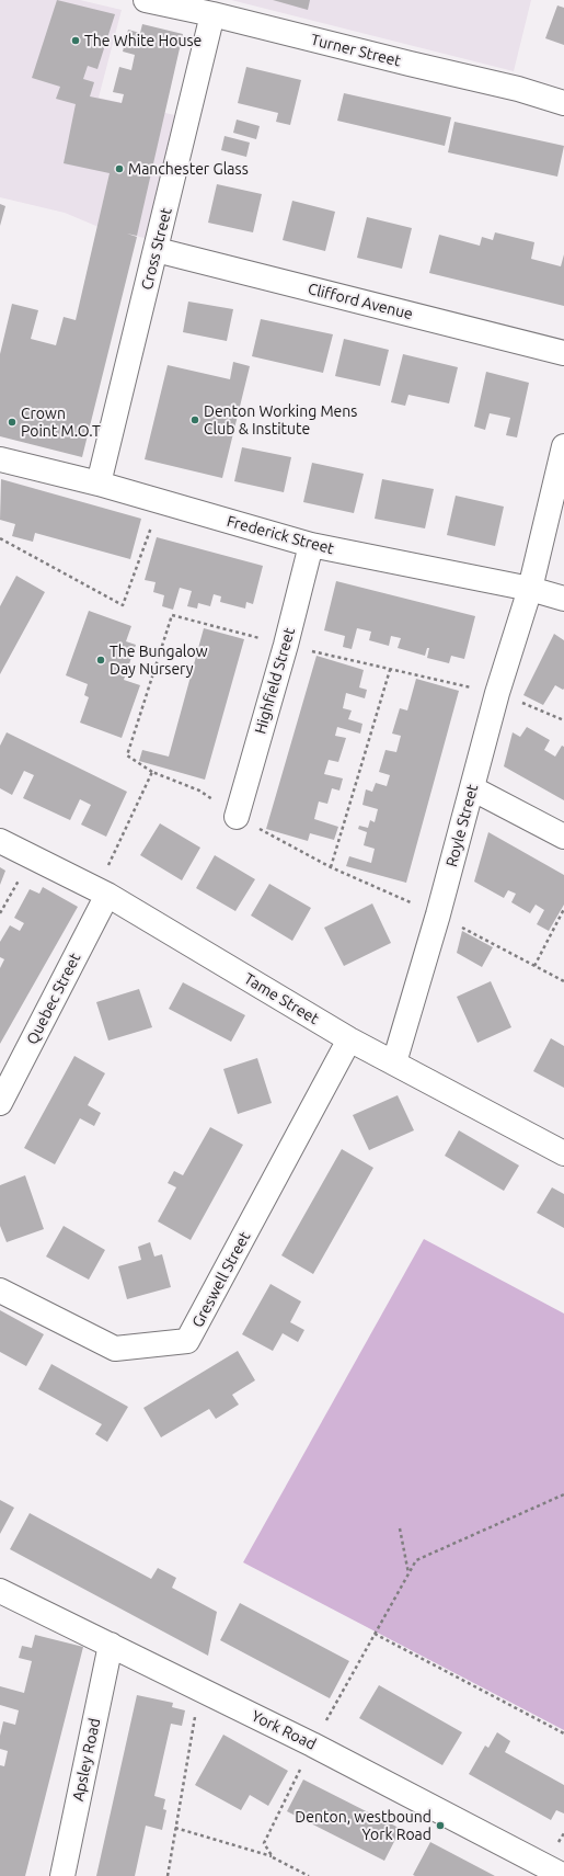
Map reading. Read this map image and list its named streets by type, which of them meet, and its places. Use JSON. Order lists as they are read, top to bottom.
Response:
{
  "streets": {
    "street": [
      "Turner Street",
      "Cross Street",
      "Clifford Avenue",
      "Frederick Street",
      "Highfield Street",
      "Royle Street",
      "Quebec Street",
      "Tame Street",
      "Greswell Street",
      "York Road",
      "Apsley Road"
    ]
  },
  "crossings": [
    ["Turner Street", "Cross Street"],
    ["Cross Street", "Clifford Avenue"],
    ["Cross Street", "Frederick Street"],
    ["Frederick Street", "Highfield Street"],
    ["Frederick Street", "Royle Street"],
    ["Royle Street", "Tame Street"],
    ["Quebec Street", "Tame Street"],
    ["Tame Street", "Greswell Street"],
    ["York Road", "Apsley Road"]
  ],
  "places": [
    "The White House",
    "Manchester Glass",
    "Denton Working Mens Club & Institute",
    "Crown Point M.O.T",
    "The Bungalow Day Nursery",
    "Denton, westbound York Road"
  ]
}
